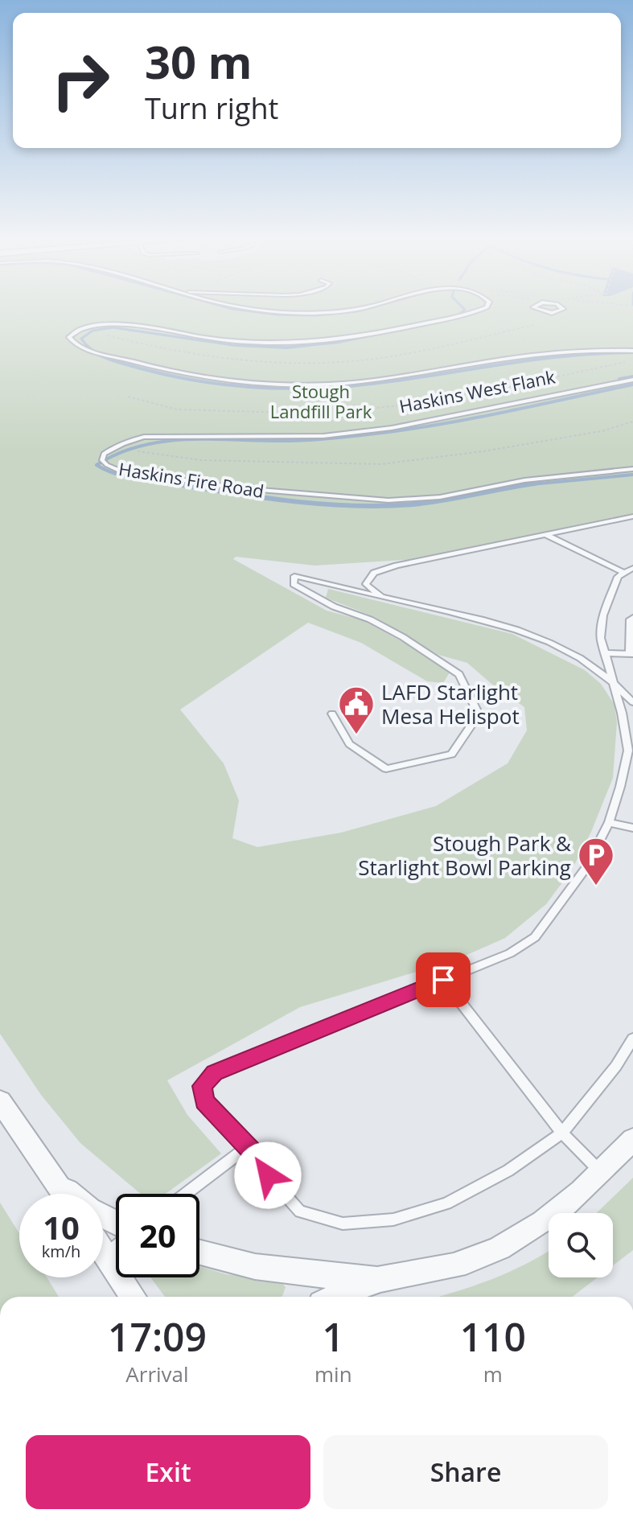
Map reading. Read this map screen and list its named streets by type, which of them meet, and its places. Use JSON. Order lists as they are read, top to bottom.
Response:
{
  "streets": {
    "lane": ["Haskins Fire Road"],
    "path": ["Haskins West Flank"]
  },
  "parks": ["Stough Landfill Park"],
  "places": {
    "public building": ["LAFD Starlight Mesa Helispot"],
    "parking": ["Stough Park & Starlight Bowl Parking"]
  },
  "page": {
    "turn": ["30 m", "Turn right"],
    "speed": "10 km/h",
    "limit": "20",
    "eta": [
      "17:09",
      "Arrival",
      "1",
      "min",
      "110",
      "m"
    ],
    "buttons": ["Exit", "Share"]
  }
}
